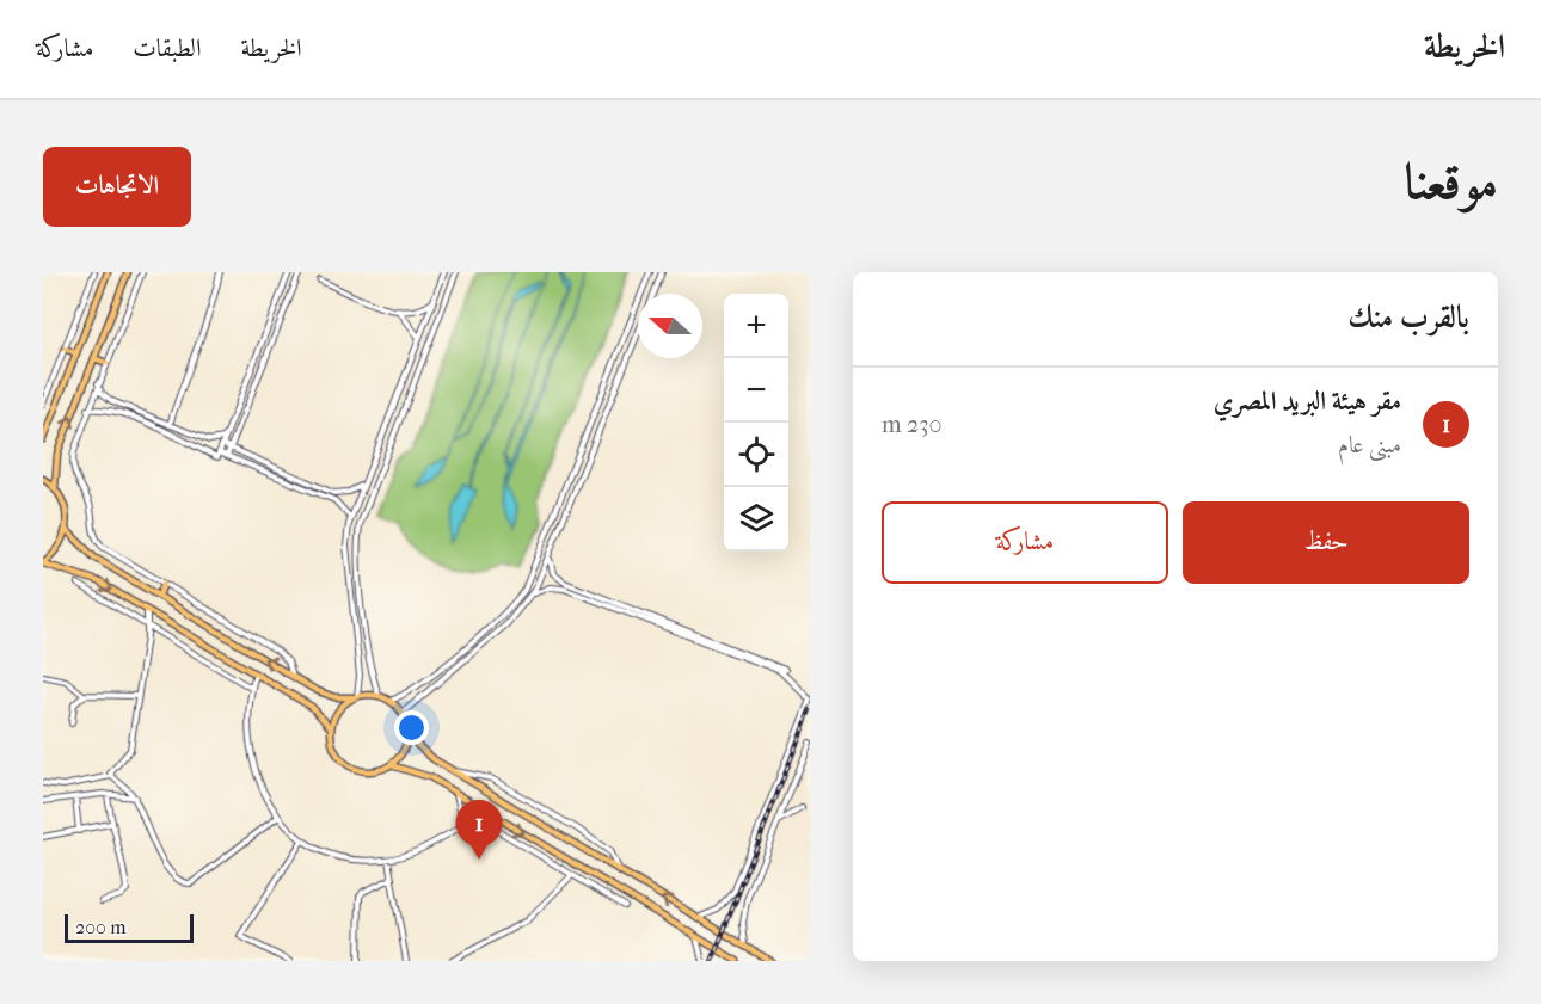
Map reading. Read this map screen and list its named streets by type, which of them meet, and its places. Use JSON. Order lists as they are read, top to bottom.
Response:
{
  "scale_bar": "200 m",
  "north": "left",
  "page": {
    "header": "الخريطة",
    "nav": ["الخريطة", "الطبقات", "مشاركة"],
    "title": "موقعنا",
    "buttons": [
      "الاتجاهات",
      ["حفظ", "مشاركة"]
    ],
    "heading": "بالقرب منك",
    "map_buttons": ["+", "−"],
    "list": [
      {
        "mark": "1",
        "name": "مقر هيئة البريد المصري",
        "note": "مبنى عام",
        "value": "230 m"
      }
    ],
    "pins": "1",
    "scale": "200 m"
  }
}
